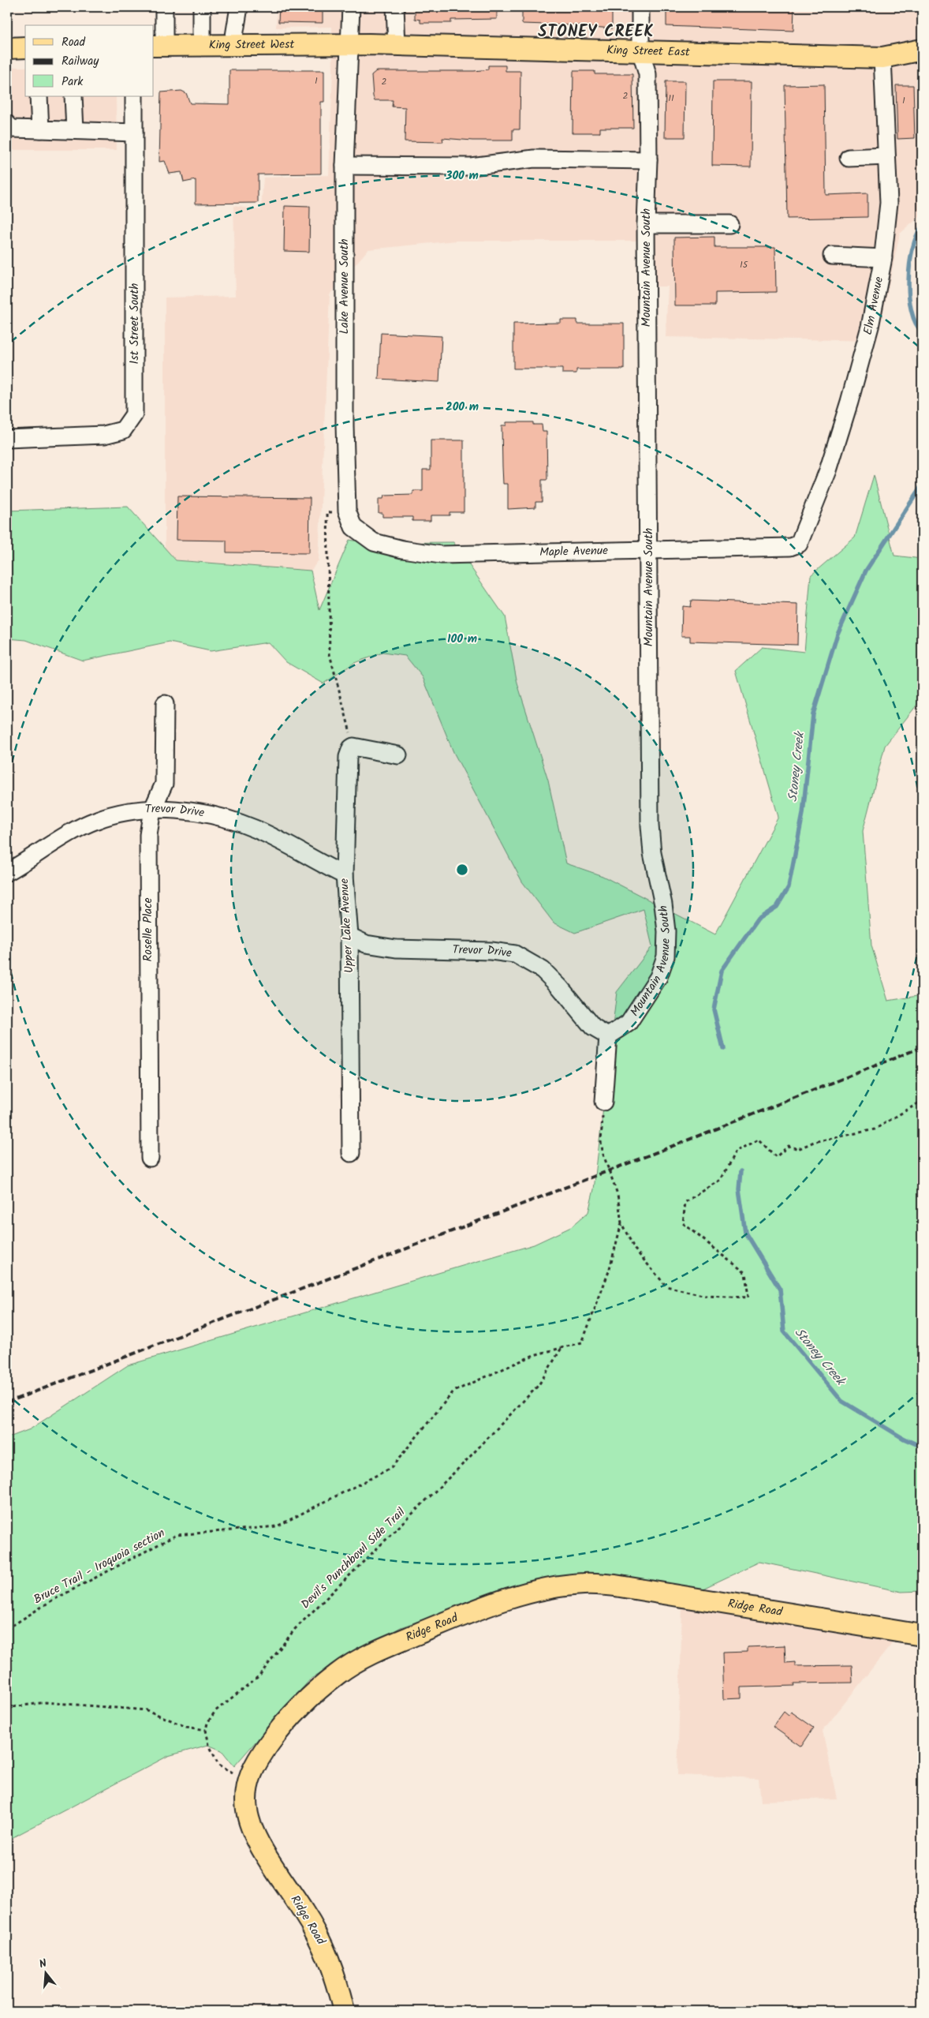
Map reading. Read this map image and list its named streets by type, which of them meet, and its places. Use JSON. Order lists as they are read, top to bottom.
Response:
{
  "streets": {
    "main road": ["King Street West", "King Street East", "Ridge Road"],
    "street": [
      "Mountain Avenue South",
      "Lake Avenue South",
      "Elm Avenue",
      "1st Street South",
      "Maple Avenue",
      "Trevor Drive",
      "Upper Lake Avenue",
      "Roselle Place"
    ],
    "path": ["Devil's Punchbowl Side Trail", "Bruce Trail - Iroquoia section"]
  },
  "crossings": [
    ["King Street West", "King Street East"],
    ["King Street West", "Lake Avenue South"],
    ["King Street East", "Mountain Avenue South"],
    ["King Street East", "Lake Avenue South"],
    ["King Street East", "Elm Avenue"],
    ["Mountain Avenue South", "Maple Avenue"],
    ["Mountain Avenue South", "Trevor Drive"],
    ["Lake Avenue South", "Maple Avenue"],
    ["Elm Avenue", "Maple Avenue"],
    ["Trevor Drive", "Upper Lake Avenue"],
    ["Trevor Drive", "Roselle Place"],
    ["Devil's Punchbowl Side Trail", "Bruce Trail - Iroquoia section"]
  ],
  "districts": ["STONEY CREEK"],
  "water": ["Stoney Creek"],
  "house_numbers": [
    "1",
    "2",
    "2",
    "11",
    "1",
    "15"
  ],
  "legend": ["Road", "Railway", "Park"],
  "north": "top",
  "rings": ["300 m", "200 m", "100 m"]
}
